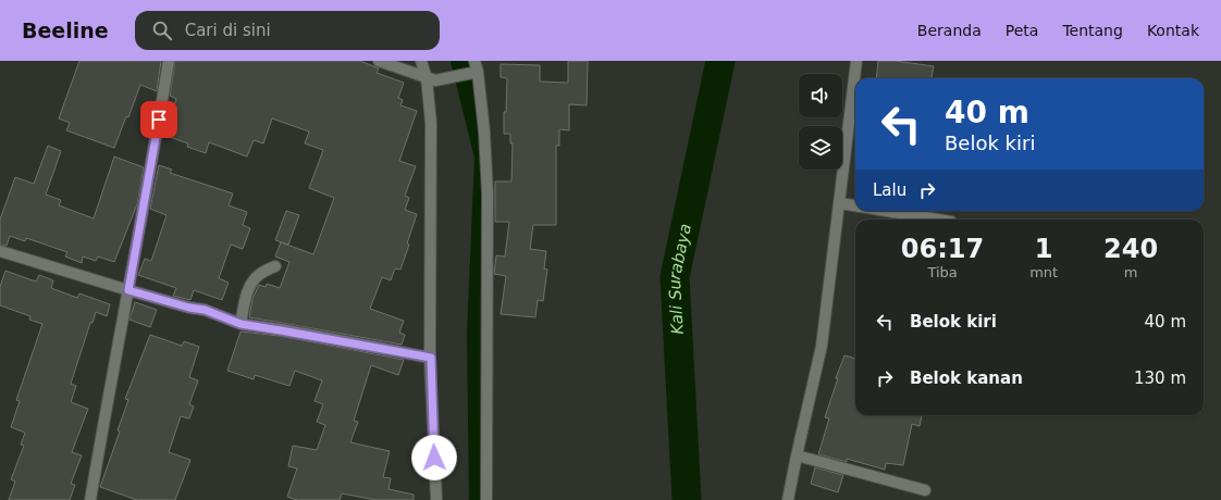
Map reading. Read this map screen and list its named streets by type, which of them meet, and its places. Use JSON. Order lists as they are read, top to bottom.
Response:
{
  "water": ["Kali Surabaya"],
  "page": {
    "header": "Beeline",
    "search": "Cari di sini",
    "nav": [
      "Beranda",
      "Peta",
      "Tentang",
      "Kontak"
    ],
    "turn": ["40 m", "Belok kiri"],
    "then": "Lalu",
    "eta": [
      "06:17",
      "Tiba",
      "1",
      "mnt",
      "240",
      "m"
    ],
    "list": [
      {
        "name": "Belok kiri",
        "value": "40 m"
      },
      {
        "name": "Belok kanan",
        "value": "130 m"
      }
    ]
  }
}
